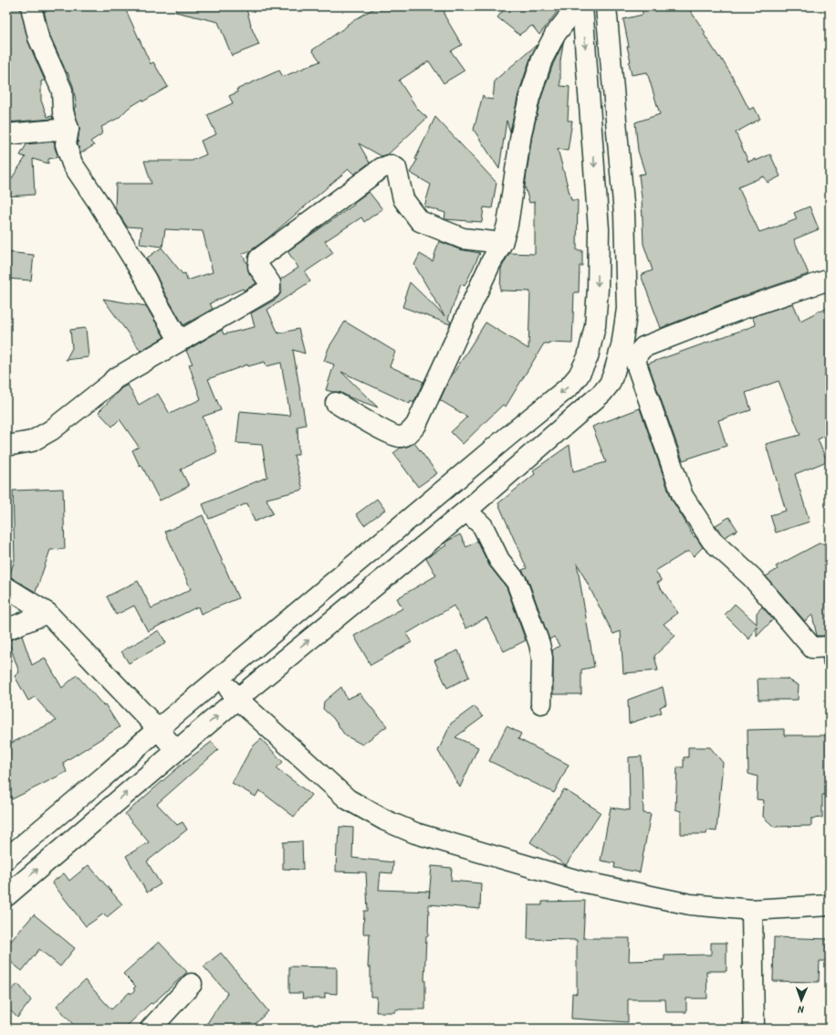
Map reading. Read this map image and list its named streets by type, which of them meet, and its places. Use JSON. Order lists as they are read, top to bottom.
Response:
{
  "north": "bottom"
}
